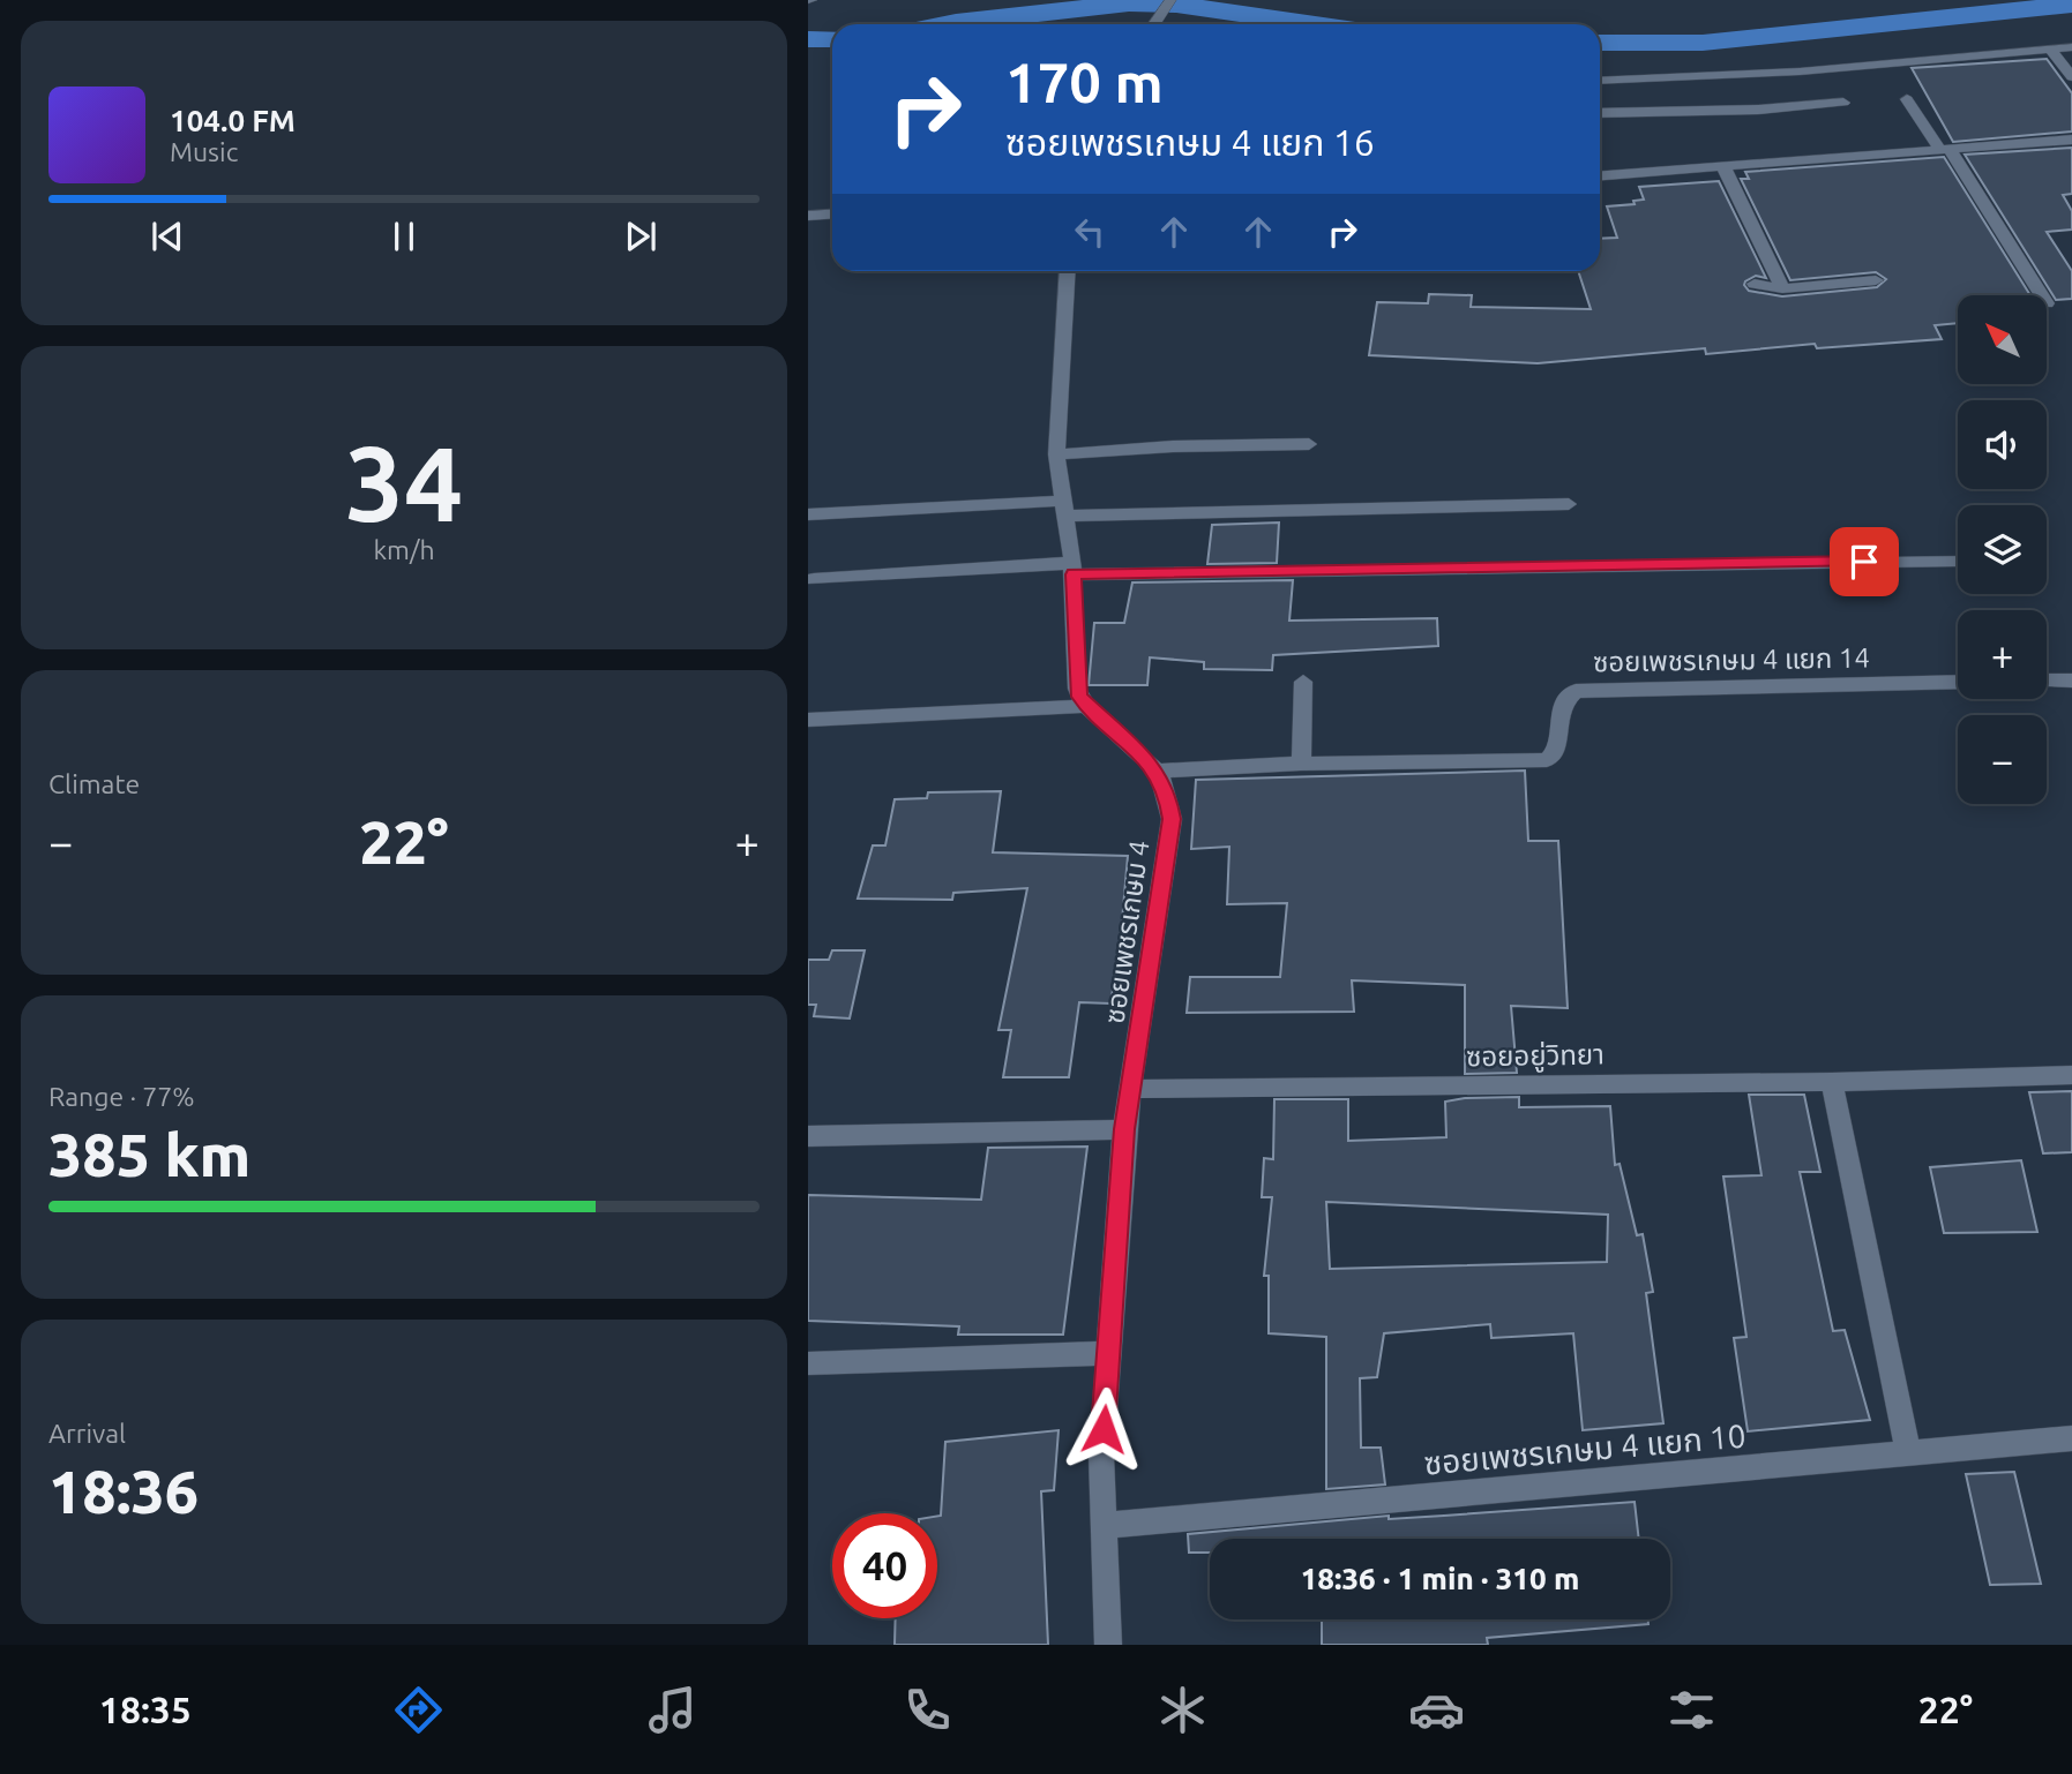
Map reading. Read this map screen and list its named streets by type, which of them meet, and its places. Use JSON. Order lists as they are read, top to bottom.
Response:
{
  "streets": {
    "street": [
      "ซอยเพชรเกษม 4 แยก 14",
      "ซอยเพชรเกษม 4",
      "ซอยอยู่วิทยา",
      "ซอยเพชรเกษม 4 แยก 10"
    ]
  },
  "crossings": [
    ["ซอยเพชรเกษม 4 แยก 14", "ซอยเพชรเกษม 4"],
    ["ซอยเพชรเกษม 4", "ซอยอยู่วิทยา"],
    ["ซอยเพชรเกษม 4", "ซอยเพชรเกษม 4 แยก 10"]
  ],
  "north": "top left",
  "page": {
    "turn": ["170 m", "ซอยเพชรเกษม 4 แยก 16"],
    "song": ["104.0 FM", "Music"],
    "map_buttons": ["+", "−"],
    "tile": [
      ["34", "km/h"],
      "Climate",
      ["Range · 77%", "385 km"],
      ["Arrival", "18:36"]
    ],
    "heat": ["−", "22°", "+"],
    "limit": "40",
    "trip": "18:36 · 1 min · 310 m",
    "tabs": ["18:35", "22°"]
  }
}
